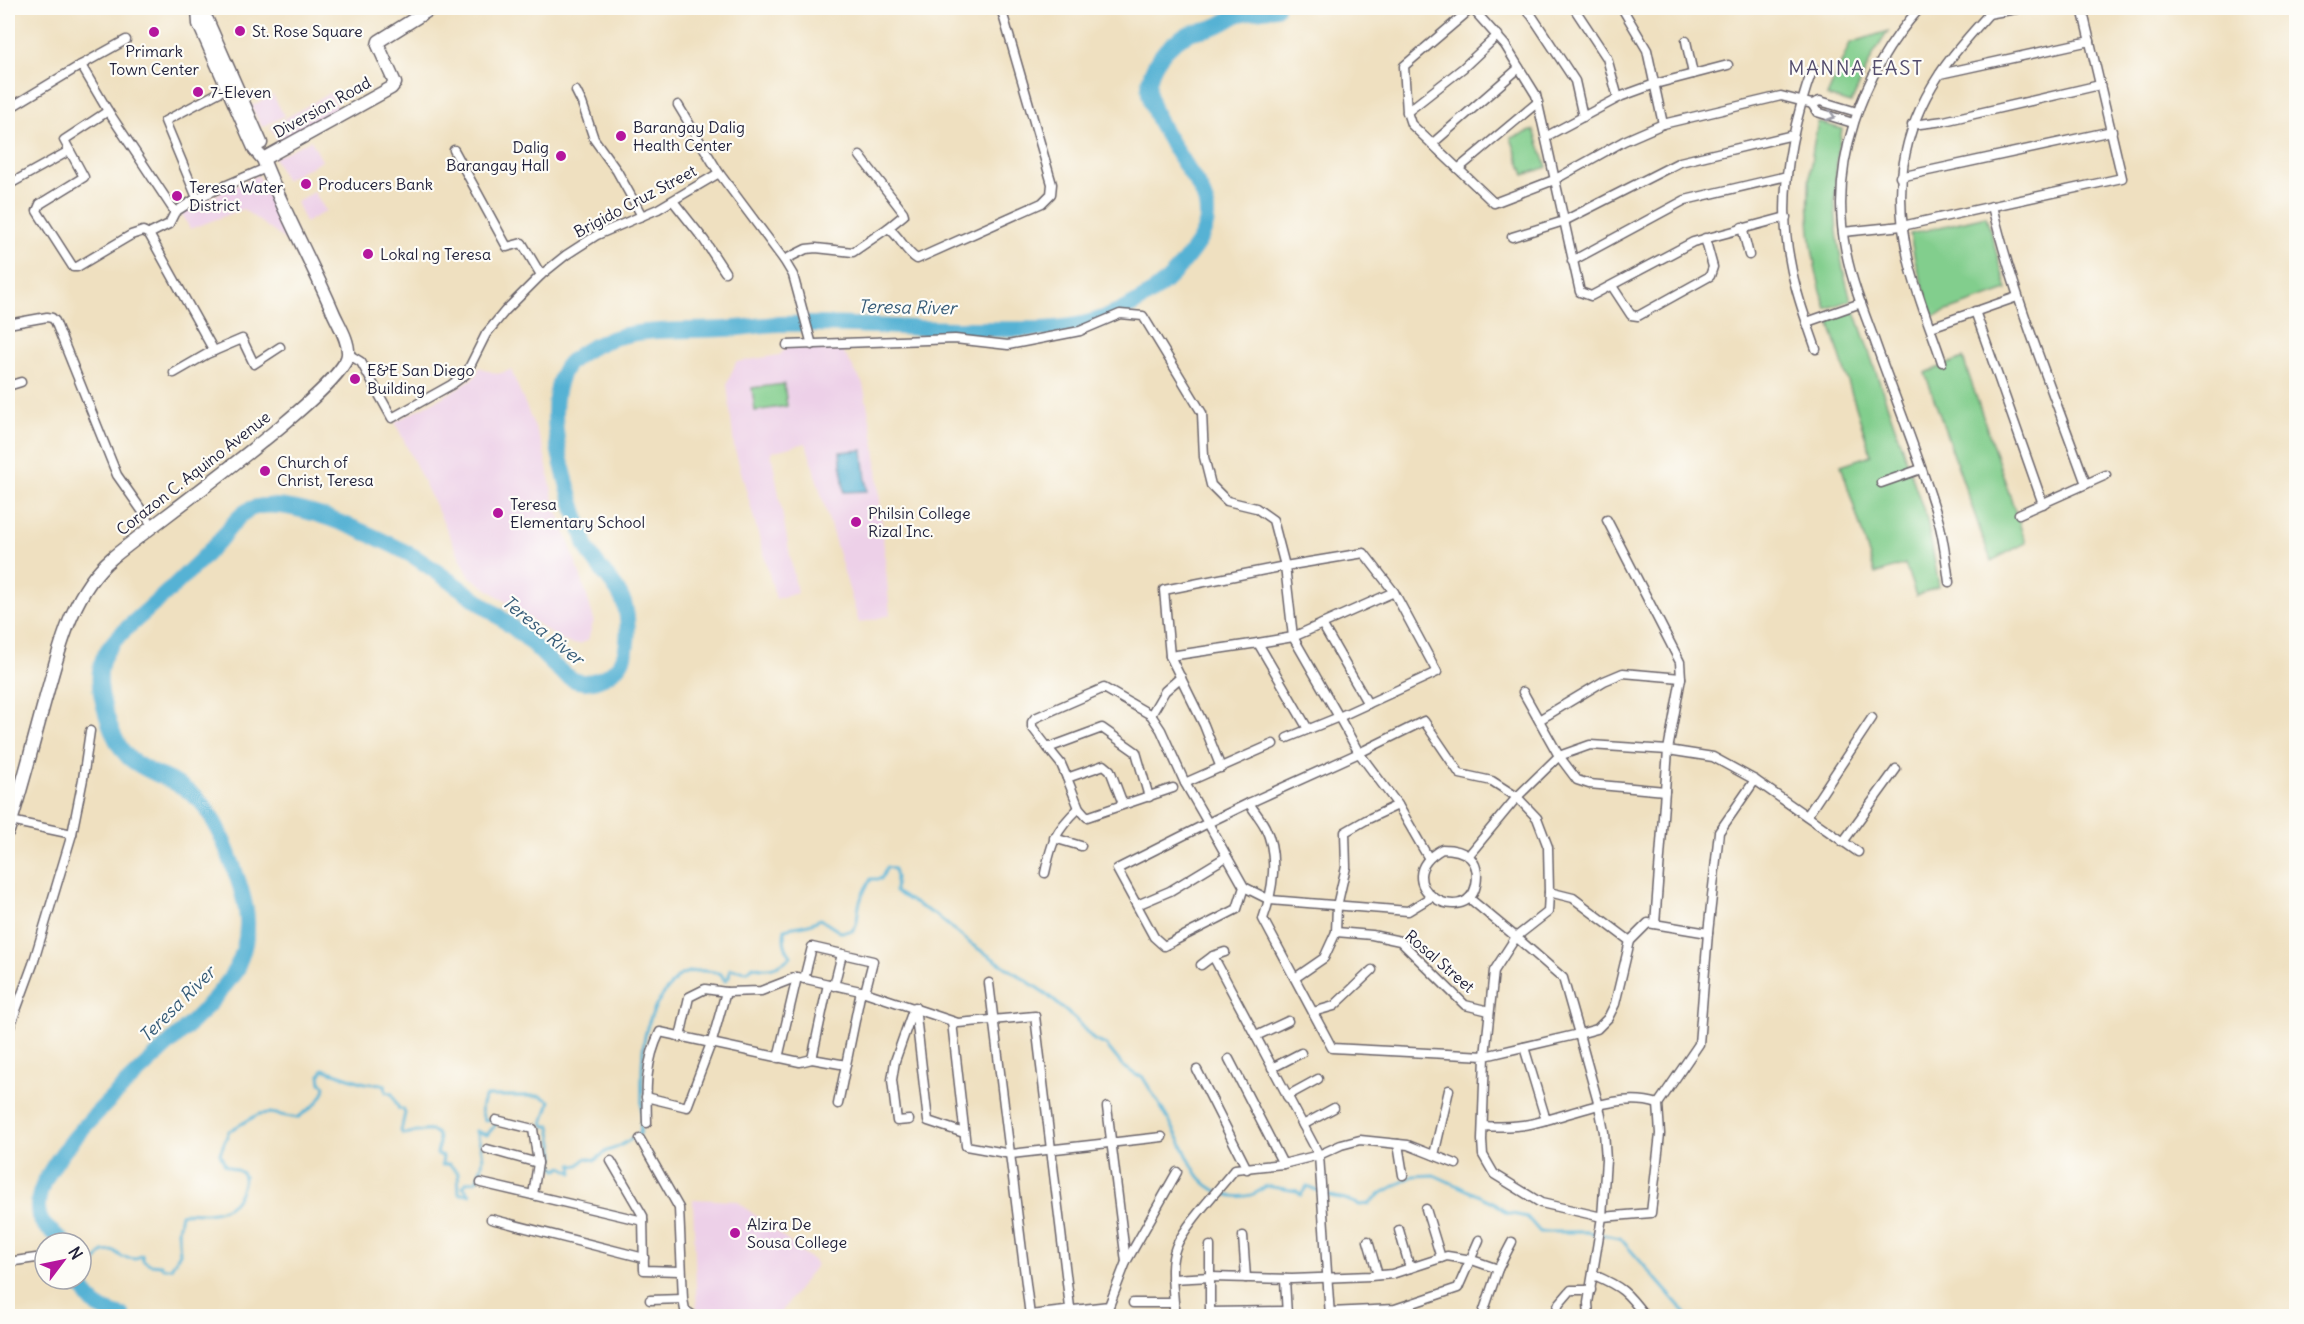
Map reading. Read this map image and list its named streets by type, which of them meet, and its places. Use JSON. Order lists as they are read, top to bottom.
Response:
{
  "streets": {
    "main road": ["Diversion Road", "Corazon C. Aquino Avenue"],
    "street": ["Brigido Cruz Street", "Rosal Street"]
  },
  "crossings": [
    ["Brigido Cruz Street", "Corazon C. Aquino Avenue"]
  ],
  "districts": ["MANNA EAST"],
  "water": ["Teresa River"],
  "places": [
    "St. Rose Square",
    "Primark Town Center",
    "7-Eleven",
    "Barangay Dalig Health Center",
    "Dalig Barangay Hall",
    "Producers Bank",
    "Teresa Water District",
    "Lokal ng Teresa",
    "E&E San Diego Building",
    "Church of Christ, Teresa",
    "Teresa Elementary School",
    "Philsin College Rizal Inc.",
    "Alzira De Sousa College"
  ],
  "north": "top right"
}
